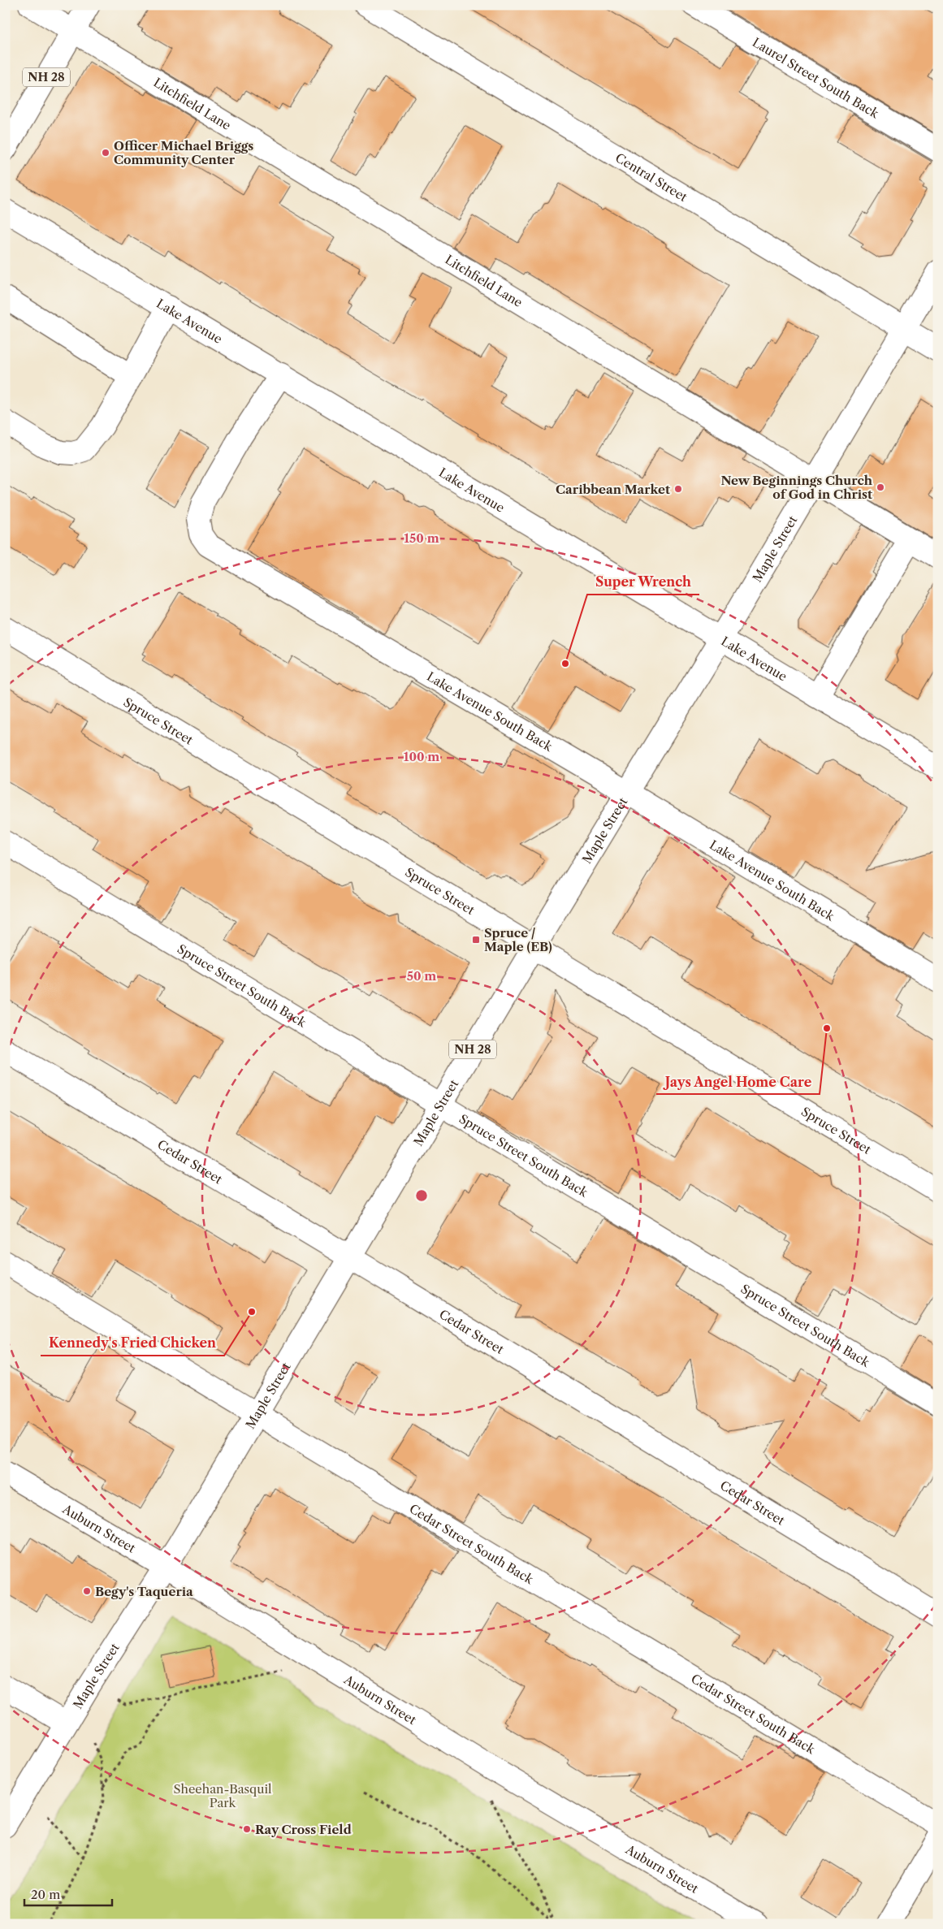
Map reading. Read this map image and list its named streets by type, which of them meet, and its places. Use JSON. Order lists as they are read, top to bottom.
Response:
{
  "streets": {
    "street": [
      "NH 28",
      "Laurel Street South Back",
      "Litchfield Lane",
      "Central Street",
      "Lake Avenue",
      "Maple Street",
      "Lake Avenue South Back",
      "Spruce Street",
      "Spruce Street South Back",
      "Cedar Street",
      "Auburn Street",
      "Cedar Street South Back"
    ]
  },
  "crossings": [
    ["NH 28", "Litchfield Lane"],
    ["Litchfield Lane", "Maple Street"],
    ["Central Street", "Maple Street"],
    ["Lake Avenue", "Maple Street"],
    ["Lake Avenue", "Lake Avenue South Back"],
    ["Maple Street", "Lake Avenue South Back"],
    ["Maple Street", "Spruce Street"],
    ["Maple Street", "Spruce Street South Back"],
    ["Maple Street", "Cedar Street"],
    ["Maple Street", "Auburn Street"],
    ["Maple Street", "Cedar Street South Back"]
  ],
  "parks": ["Sheehan-Basquil Park"],
  "places": {
    "other": [
      "Officer Michael Briggs Community Center",
      "New Beginnings Church of God in Christ",
      "Caribbean Market",
      "Super Wrench",
      "Jays Angel Home Care",
      "Kennedy's Fried Chicken",
      "Begy's Taqueria",
      "Ray Cross Field"
    ],
    "transit": ["Spruce / Maple (EB)"]
  },
  "scale_bar": "20 m",
  "rings": ["150 m", "100 m", "50 m"]
}
